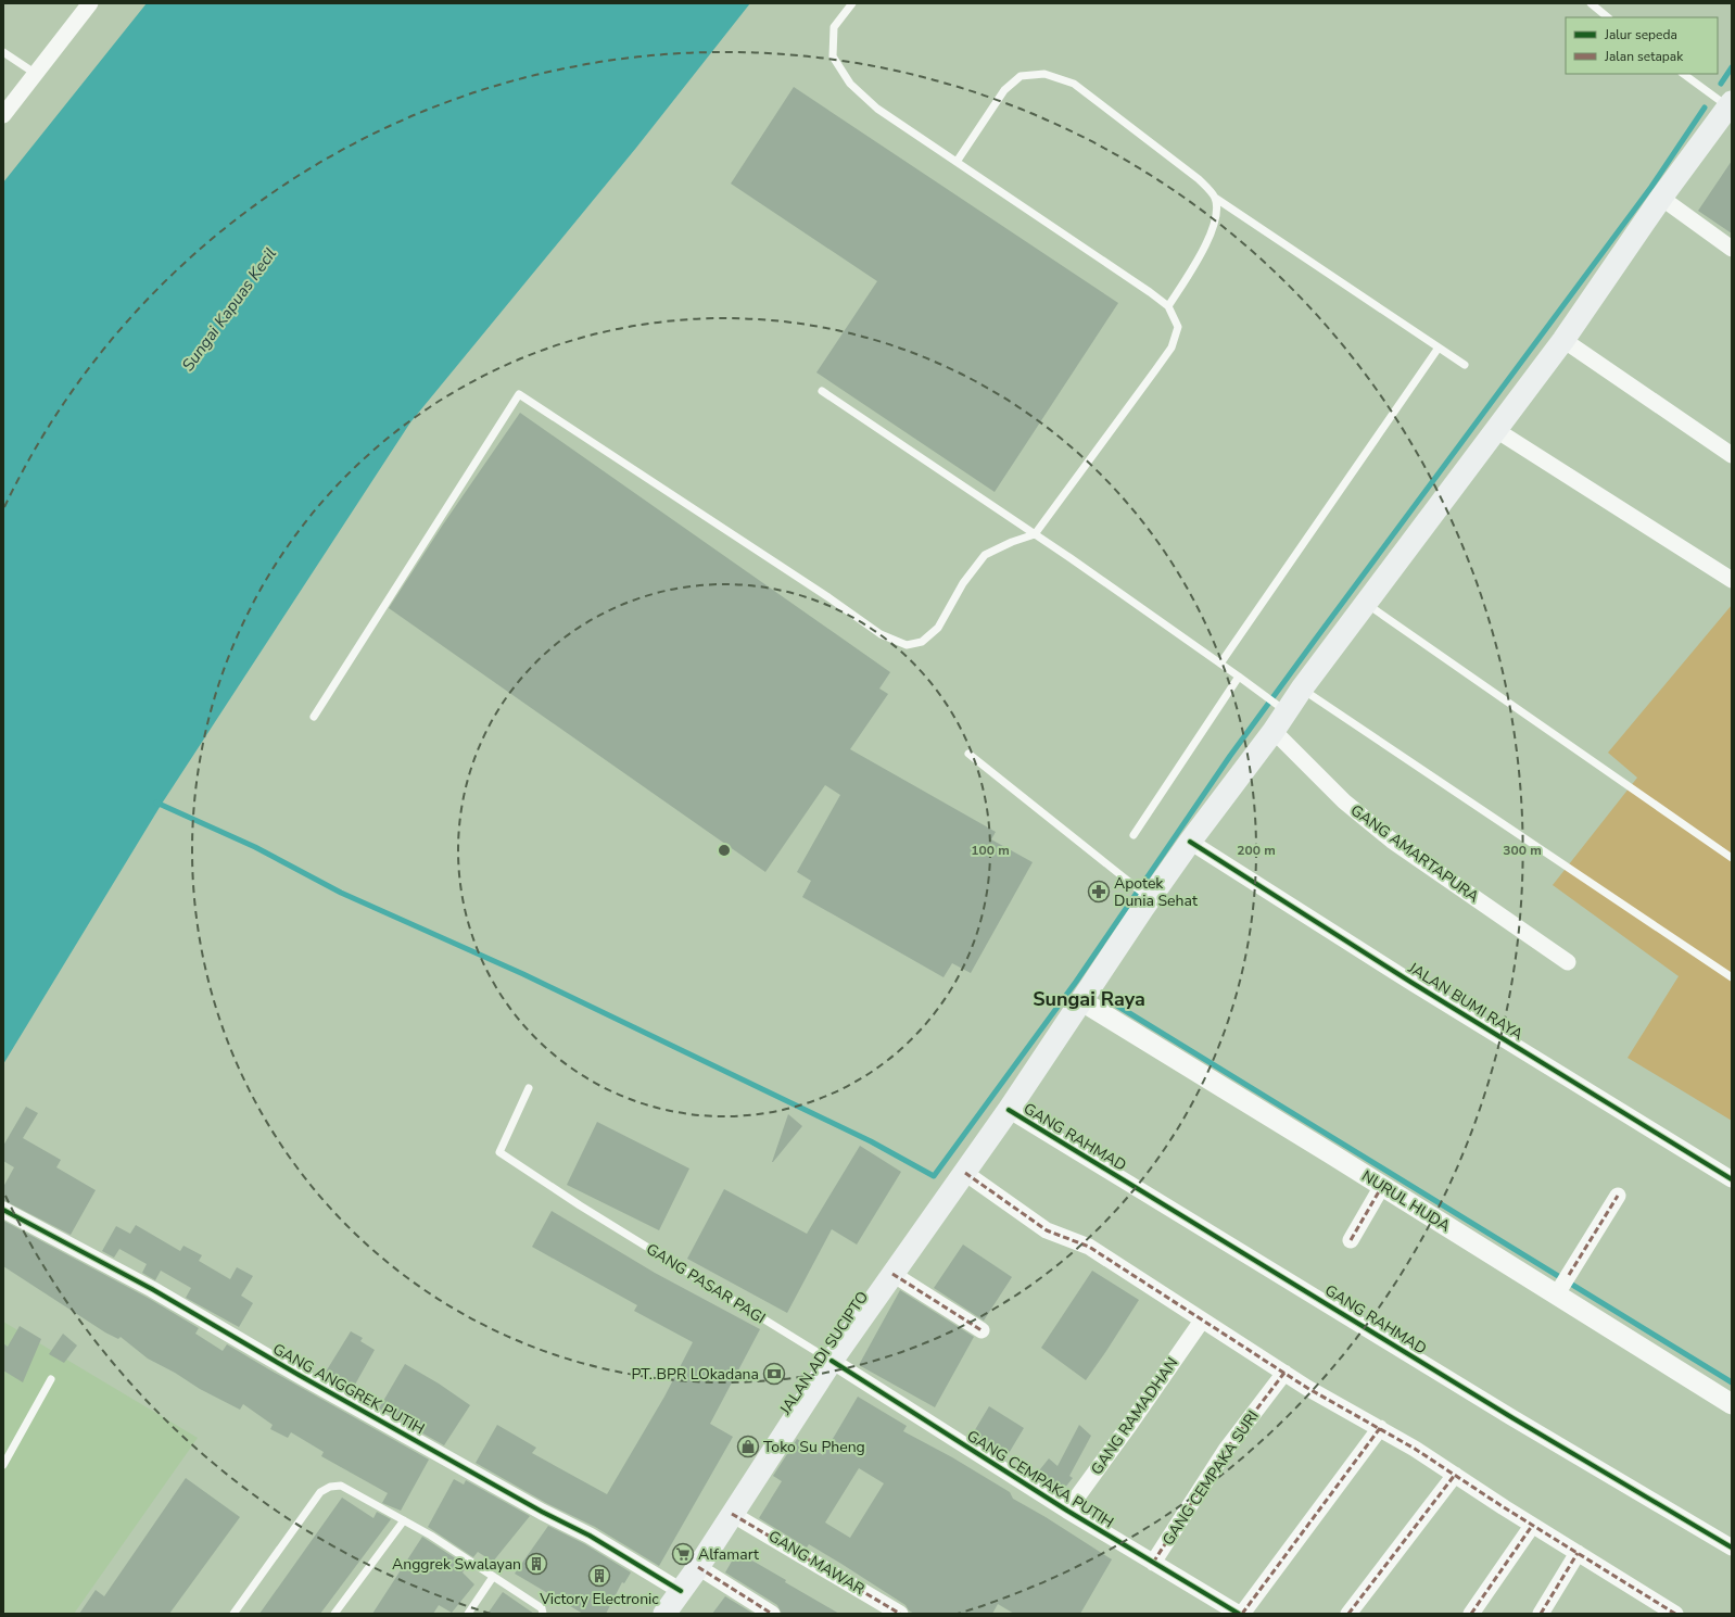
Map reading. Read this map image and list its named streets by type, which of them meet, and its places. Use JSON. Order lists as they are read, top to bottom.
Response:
{
  "streets": {
    "main road": ["JALAN ADI SUCIPTO"],
    "street": [
      "GANG AMARTAPURA",
      "JALAN BUMI RAYA",
      "GANG RAHMAD",
      "NURUL HUDA",
      "GANG ANGGREK PUTIH",
      "GANG RAMADHAN",
      "GANG CEMPAKA SURI",
      "GANG CEMPAKA PUTIH",
      "GANG MAWAR"
    ],
    "lane": ["GANG PASAR PAGI"]
  },
  "crossings": [
    ["GANG AMARTAPURA", "JALAN ADI SUCIPTO"],
    ["JALAN BUMI RAYA", "JALAN ADI SUCIPTO"],
    ["GANG RAHMAD", "JALAN ADI SUCIPTO"],
    ["NURUL HUDA", "JALAN ADI SUCIPTO"],
    ["GANG PASAR PAGI", "JALAN ADI SUCIPTO"],
    ["GANG PASAR PAGI", "GANG CEMPAKA PUTIH"],
    ["JALAN ADI SUCIPTO", "GANG ANGGREK PUTIH"],
    ["JALAN ADI SUCIPTO", "GANG CEMPAKA PUTIH"],
    ["JALAN ADI SUCIPTO", "GANG MAWAR"],
    ["GANG RAMADHAN", "GANG CEMPAKA PUTIH"],
    ["GANG CEMPAKA SURI", "GANG CEMPAKA PUTIH"]
  ],
  "districts": ["Sungai Raya"],
  "water": ["Sungai Kapuas Kecil"],
  "places": {
    "pharmacy": ["Apotek Dunia Sehat"],
    "bank": ["PT. BPR LOkadana"],
    "shop": ["Toko Su Pheng"],
    "supermarket": ["Alfamart"],
    "building": ["Anggrek Swalayan", "Victory Electronic"]
  },
  "legend": ["Jalur sepeda", "Jalan setapak"],
  "rings": ["100 m", "200 m", "300 m"]
}
